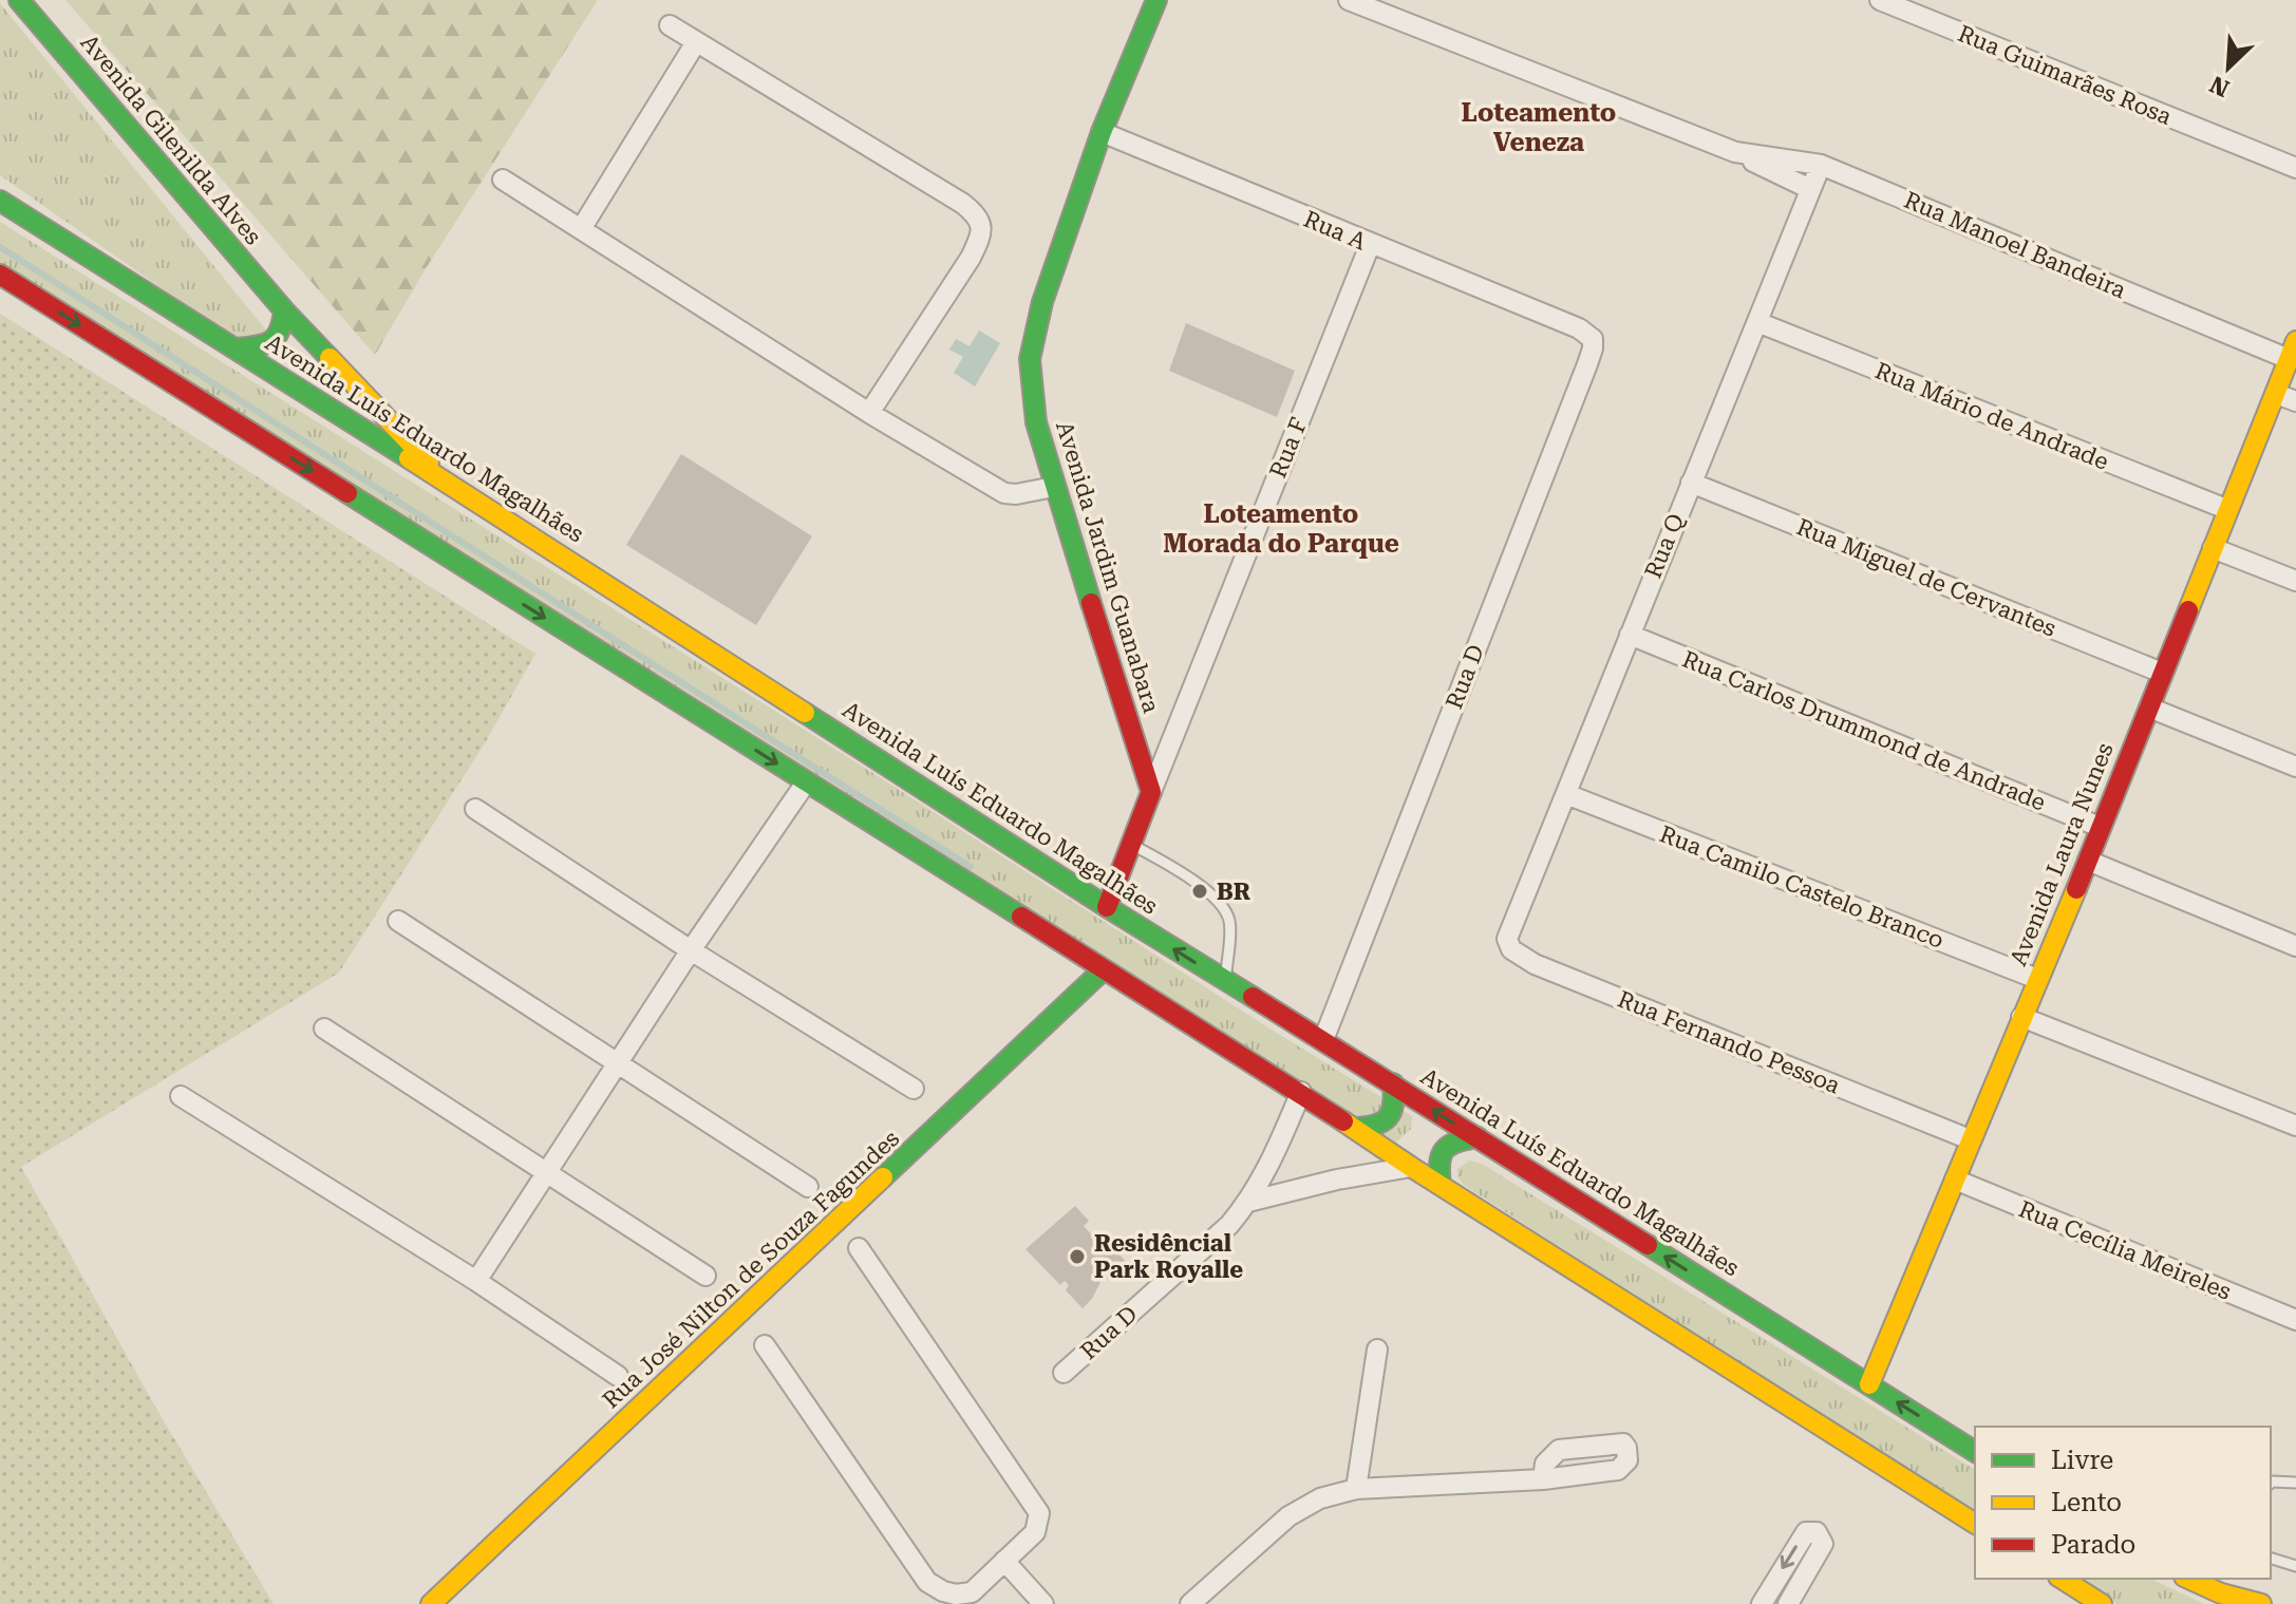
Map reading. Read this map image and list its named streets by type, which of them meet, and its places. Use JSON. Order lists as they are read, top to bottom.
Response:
{
  "streets": {
    "main road": [
      "Avenida Gilenilda Alves",
      "Avenida Luís Eduardo Magalhães",
      "Avenida Jardim Guanabara",
      "Avenida Laura Nunes",
      "Rua José Nilton de Souza Fagundes"
    ],
    "street": [
      "Rua Guimarães Rosa",
      "Rua A",
      "Rua Manoel Bandeira",
      "Rua Mário de Andrade",
      "Rua F",
      "Rua Q",
      "Rua Miguel de Cervantes",
      "Rua D",
      "Rua Carlos Drummond de Andrade",
      "Rua Camilo Castelo Branco",
      "Rua Fernando Pessoa",
      "Rua Cecília Meireles"
    ]
  },
  "crossings": [
    ["Avenida Gilenilda Alves", "Avenida Luís Eduardo Magalhães"],
    ["Rua A", "Rua F"],
    ["Rua A", "Avenida Jardim Guanabara"],
    ["Rua A", "Rua D"],
    ["Rua Manoel Bandeira", "Rua Q"],
    ["Rua Manoel Bandeira", "Avenida Laura Nunes"],
    ["Rua Mário de Andrade", "Rua Q"],
    ["Rua Mário de Andrade", "Avenida Laura Nunes"],
    ["Avenida Luís Eduardo Magalhães", "Rua D"],
    ["Avenida Luís Eduardo Magalhães", "Avenida Laura Nunes"],
    ["Rua F", "Avenida Jardim Guanabara"],
    ["Rua Q", "Rua Miguel de Cervantes"],
    ["Rua Q", "Rua Carlos Drummond de Andrade"],
    ["Rua Q", "Rua Camilo Castelo Branco"],
    ["Rua Q", "Rua Fernando Pessoa"],
    ["Rua Miguel de Cervantes", "Avenida Laura Nunes"],
    ["Rua Carlos Drummond de Andrade", "Avenida Laura Nunes"],
    ["Avenida Laura Nunes", "Rua Camilo Castelo Branco"],
    ["Avenida Laura Nunes", "Rua Fernando Pessoa"],
    ["Avenida Laura Nunes", "Rua Cecília Meireles"]
  ],
  "districts": ["Loteamento Veneza", "Loteamento Morada do Parque"],
  "places": ["BR", "Residêncial Park Royalle"],
  "legend": ["Livre", "Lento", "Parado"],
  "north": "bottom left"
}
